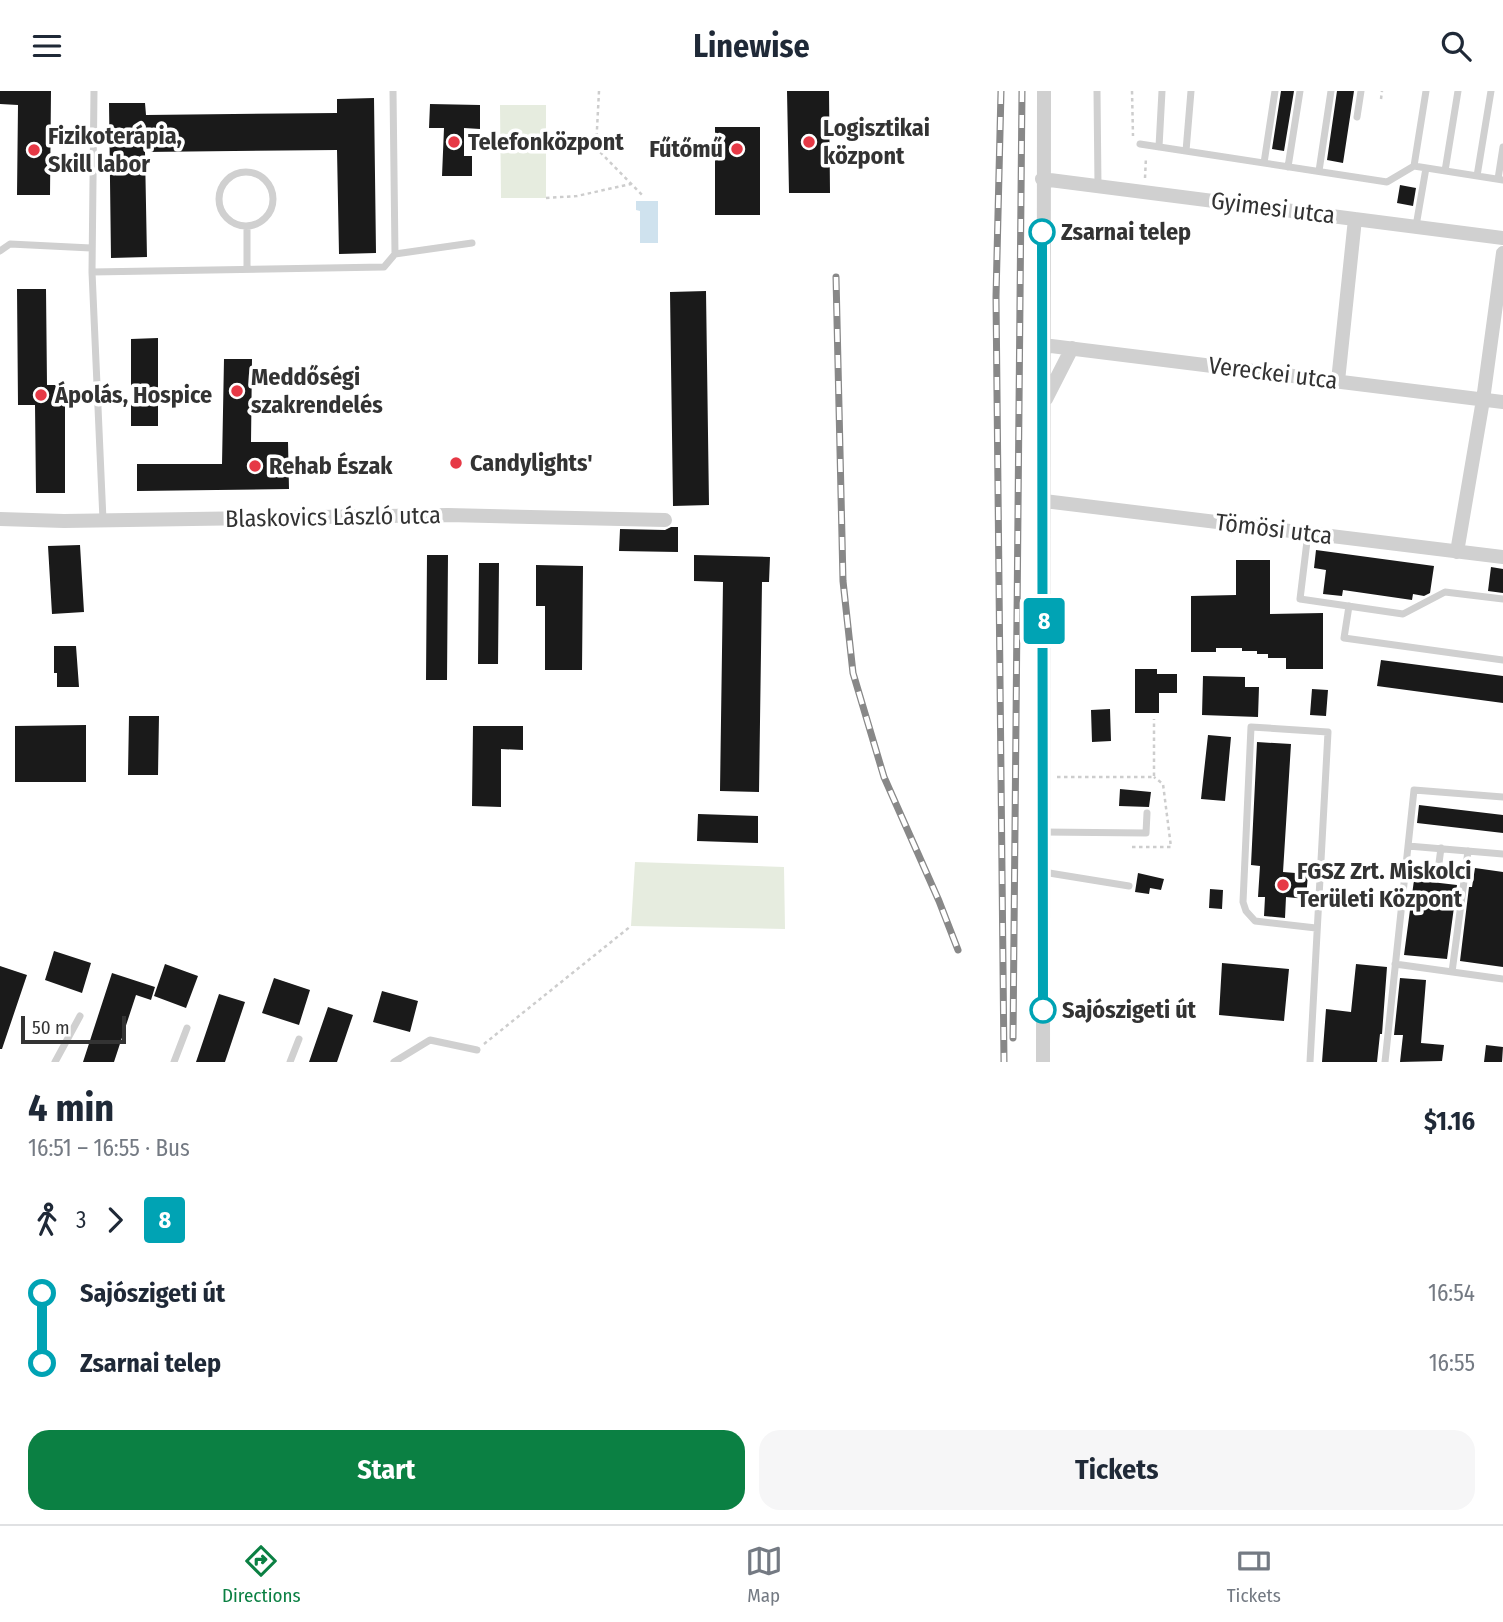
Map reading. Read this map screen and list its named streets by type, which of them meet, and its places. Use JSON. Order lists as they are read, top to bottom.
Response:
{
  "streets": {
    "street": [
      "Gyimesi utca",
      "Vereckei utca",
      "Blaskovics László utca",
      "Tömösi utca"
    ]
  },
  "places": [
    "Telefonközpont",
    "Logisztikai központ",
    "Fűtőmű",
    "Fizikoterápia, Skill labor",
    "Zsarnai telep",
    "Meddőségi szakrendelés",
    "Ápolás, Hospice",
    "Candylights'",
    "Rehab Észak",
    "FGSZ Zrt. Miskolci Területi Központ",
    "Sajószigeti út"
  ],
  "lines": ["bus line 8"],
  "scale_bar": "50 m",
  "page": {
    "header": "Linewise",
    "on_map": "8",
    "scale": "50 m",
    "heading": ["4 min", "16:51 – 16:55 · Bus", "$1.16"],
    "legs": ["3", "8"],
    "list": [
      {
        "name": "Sajószigeti út",
        "value": "16:54"
      },
      {
        "name": "Zsarnai telep",
        "value": "16:55"
      }
    ],
    "buttons": ["Start", "Tickets"],
    "tabs": ["Directions", "Map", "Tickets"]
  }
}
